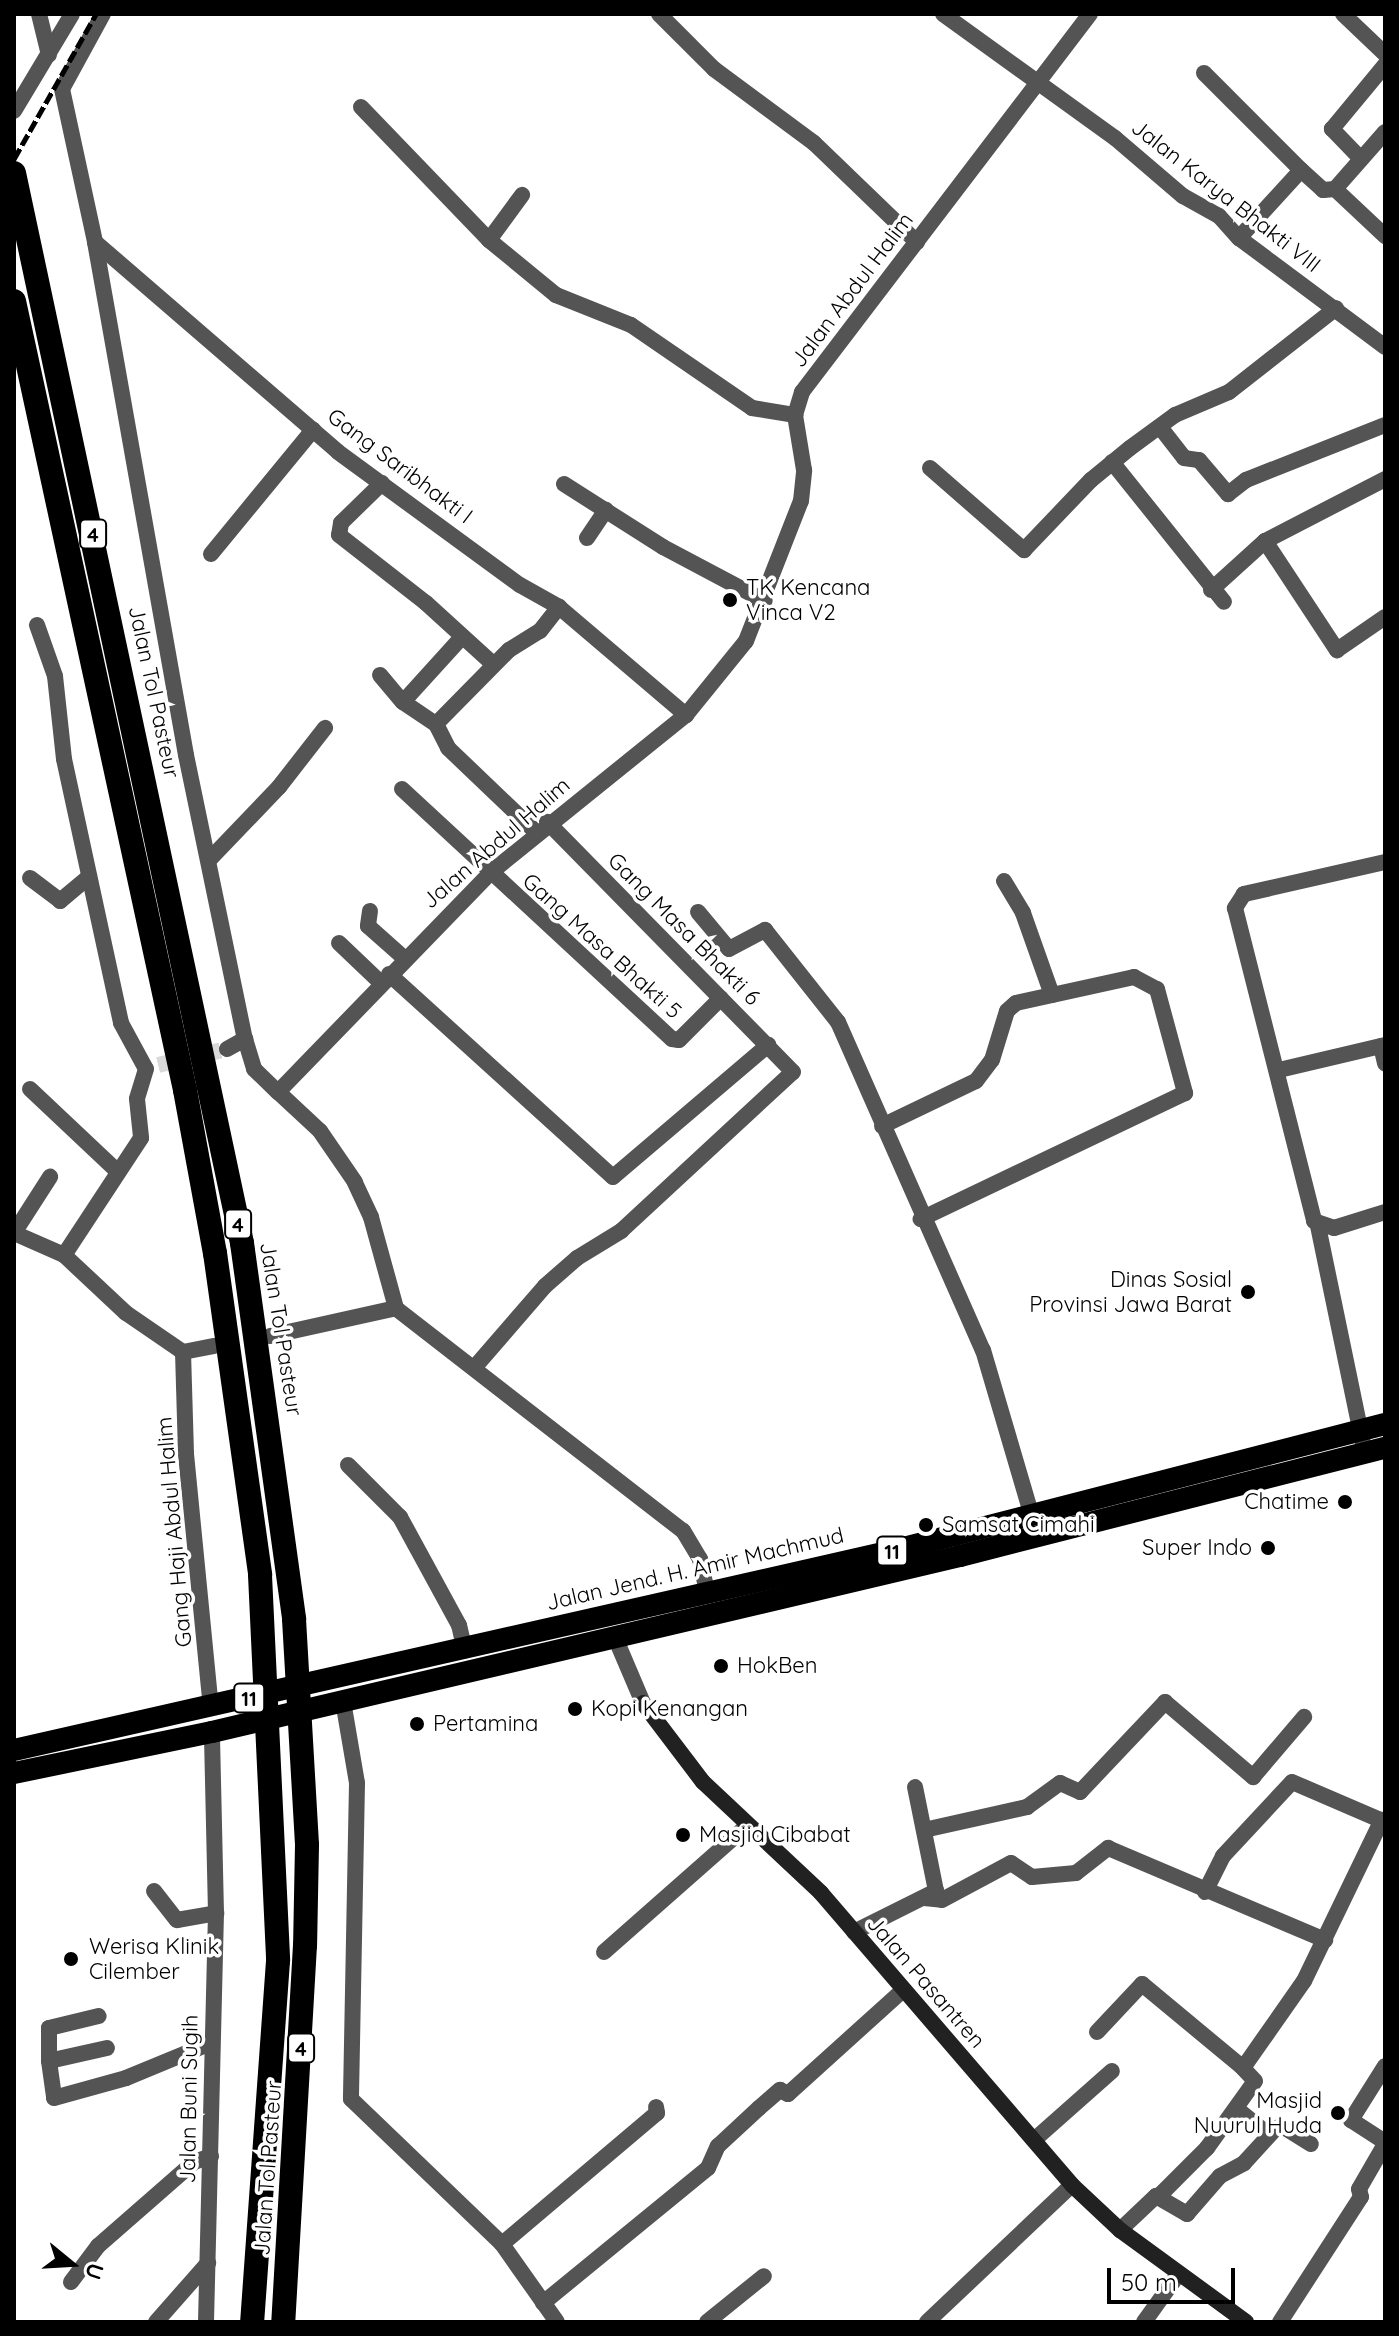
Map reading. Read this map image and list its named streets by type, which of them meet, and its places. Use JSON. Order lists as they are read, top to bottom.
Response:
{
  "streets": {
    "highway": [
      "4",
      "Jalan Tol Pasteur",
      "11",
      "Jalan Jend. H. Amir Machmud"
    ],
    "main road": ["Jalan Pasantren"],
    "street": [
      "Jalan Karya Bhakti VIII",
      "Jalan Abdul Halim",
      "Gang Saribhakti I",
      "Gang Masa Bhakti 6",
      "Gang Masa Bhakti 5",
      "Gang Haji Abdul Halim",
      "Jalan Buni Sugih"
    ]
  },
  "crossings": [
    ["Jalan Karya Bhakti VIII", "Jalan Abdul Halim"],
    ["Jalan Abdul Halim", "Gang Saribhakti I"],
    ["Jalan Abdul Halim", "Gang Masa Bhakti 6"],
    ["Jalan Abdul Halim", "Gang Masa Bhakti 5"],
    ["Gang Masa Bhakti 6", "Gang Masa Bhakti 5"],
    ["Gang Haji Abdul Halim", "Jalan Jend. H. Amir Machmud"],
    ["11", "Jalan Pasantren"],
    ["11", "Jalan Buni Sugih"]
  ],
  "places": [
    "TK Kencana Vinca V2",
    "Dinas Sosial Provinsi Jawa Barat",
    "Chatime",
    "Samsat Cimahi",
    "Super Indo",
    "HokBen",
    "Kopi Kenangan",
    "Pertamina",
    "Masjid Cibabat",
    "Werisa Klinik Cilember",
    "Masjid Nuurul Huda"
  ],
  "scale_bar": "50 m",
  "north": "right"
}
